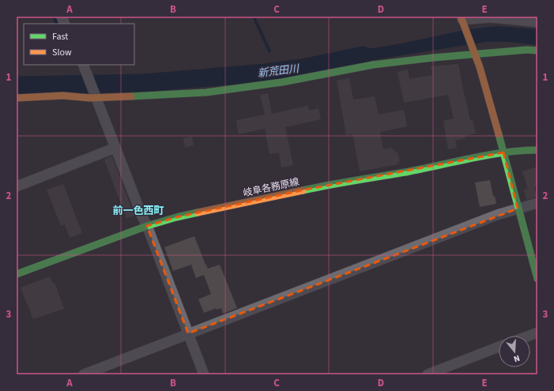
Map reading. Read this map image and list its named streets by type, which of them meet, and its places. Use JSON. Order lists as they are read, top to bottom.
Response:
{
  "streets": {
    "street": ["岐阜各務原線"]
  },
  "districts": ["前一色西町"],
  "water": ["新荒田川"],
  "legend": ["Fast", "Slow"],
  "north": "bottom",
  "grid": {
    "columns": [
      "A",
      "B",
      "C",
      "D",
      "E"
    ],
    "rows": ["1", "2", "3"]
  }
}
